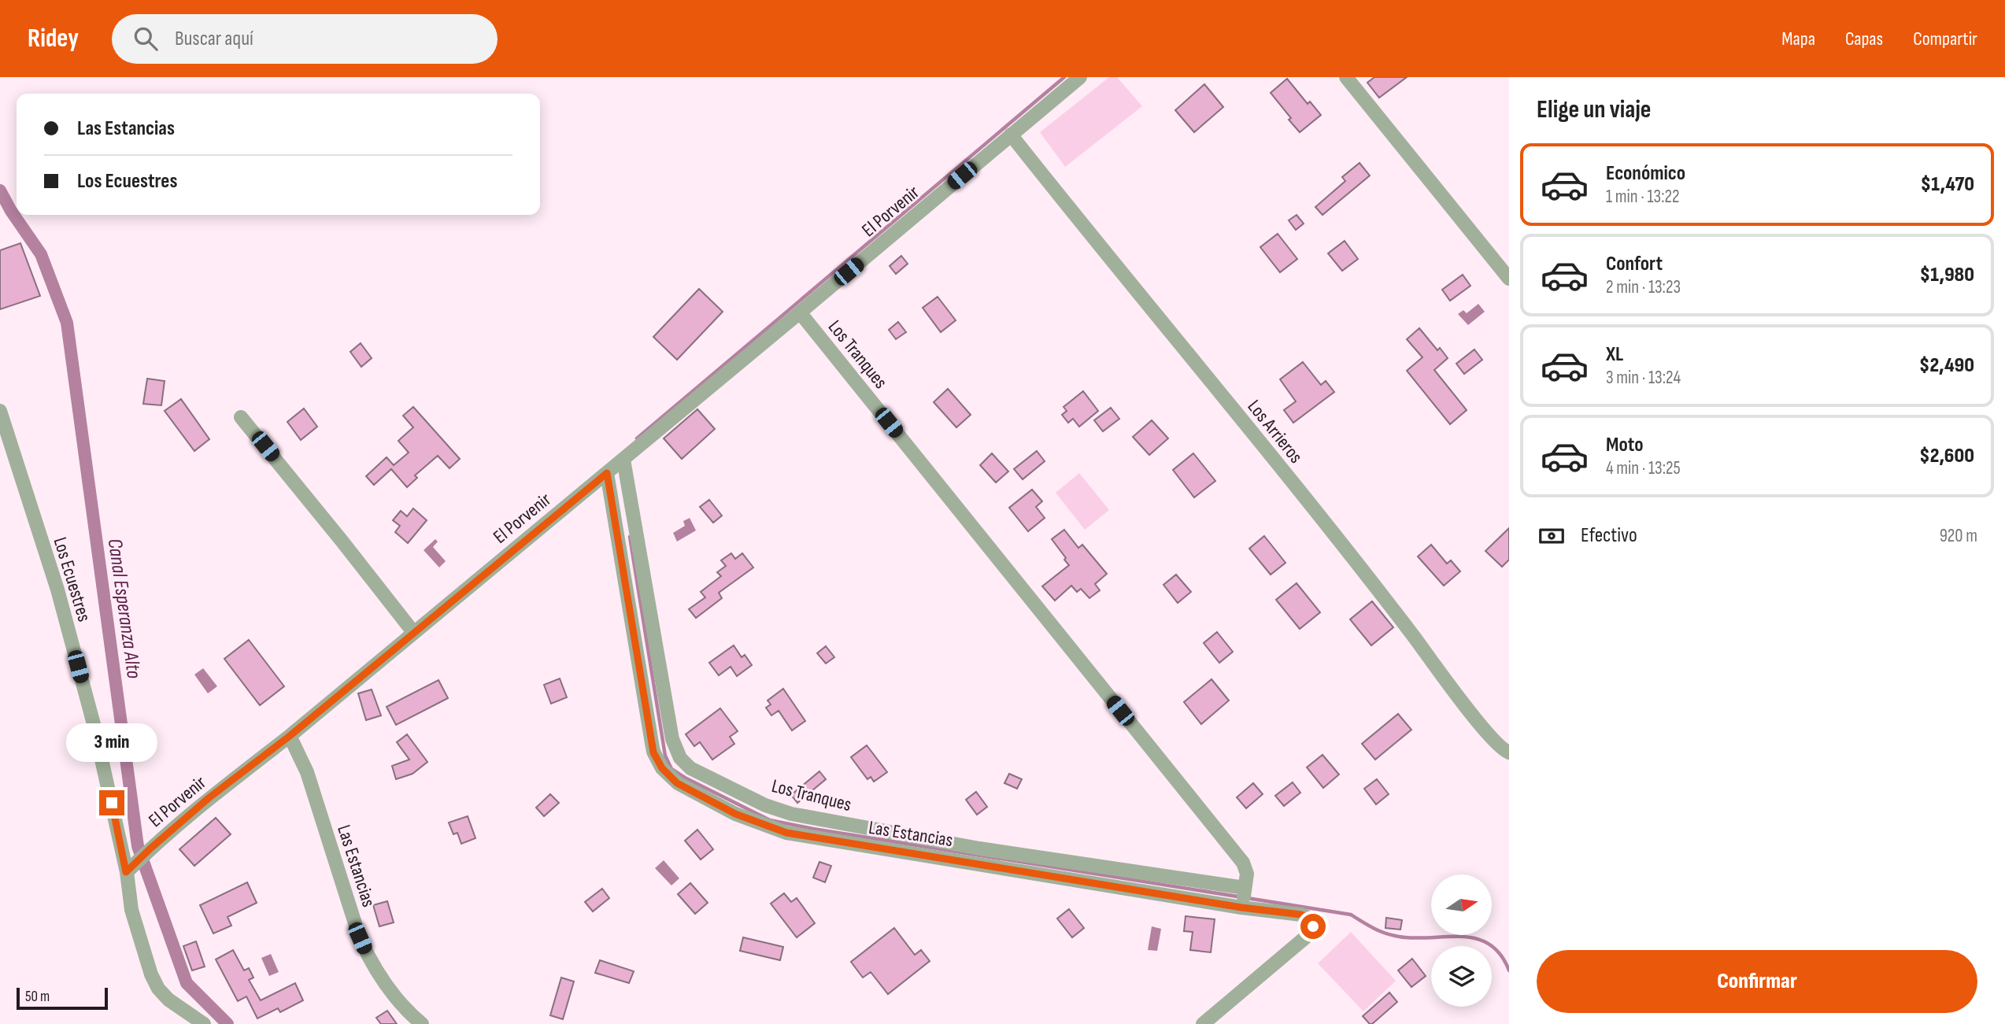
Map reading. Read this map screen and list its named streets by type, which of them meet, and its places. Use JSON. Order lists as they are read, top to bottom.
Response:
{
  "streets": {
    "street": [
      "El Porvenir",
      "Los Tranques",
      "Los Arrieros",
      "Los Ecuestres",
      "Las Estancias"
    ]
  },
  "crossings": [
    ["El Porvenir", "Los Tranques"],
    ["El Porvenir", "Los Arrieros"],
    ["El Porvenir", "Los Ecuestres"],
    ["El Porvenir", "Las Estancias"],
    ["Los Tranques", "Las Estancias"]
  ],
  "water": ["Canal Esperanza Alto"],
  "scale_bar": "50 m",
  "north": "right",
  "page": {
    "header": "Ridey",
    "search": "Buscar aquí",
    "nav": ["Mapa", "Capas", "Compartir"],
    "heading": "Elige un viaje",
    "banner": ["Las Estancias", "Los Ecuestres"],
    "list": [
      {
        "name": "Económico",
        "note": "1 min · 13:22",
        "value": "$1,470"
      },
      {
        "name": "Confort",
        "note": "2 min · 13:23",
        "value": "$1,980"
      },
      {
        "name": "XL",
        "note": "3 min · 13:24",
        "value": "$2,490"
      },
      {
        "name": "Moto",
        "note": "4 min · 13:25",
        "value": "$2,600"
      }
    ],
    "pay": ["Efectivo", "920 m"],
    "bubble": "3 min",
    "buttons": "Confirmar",
    "scale": "50 m"
  }
}
